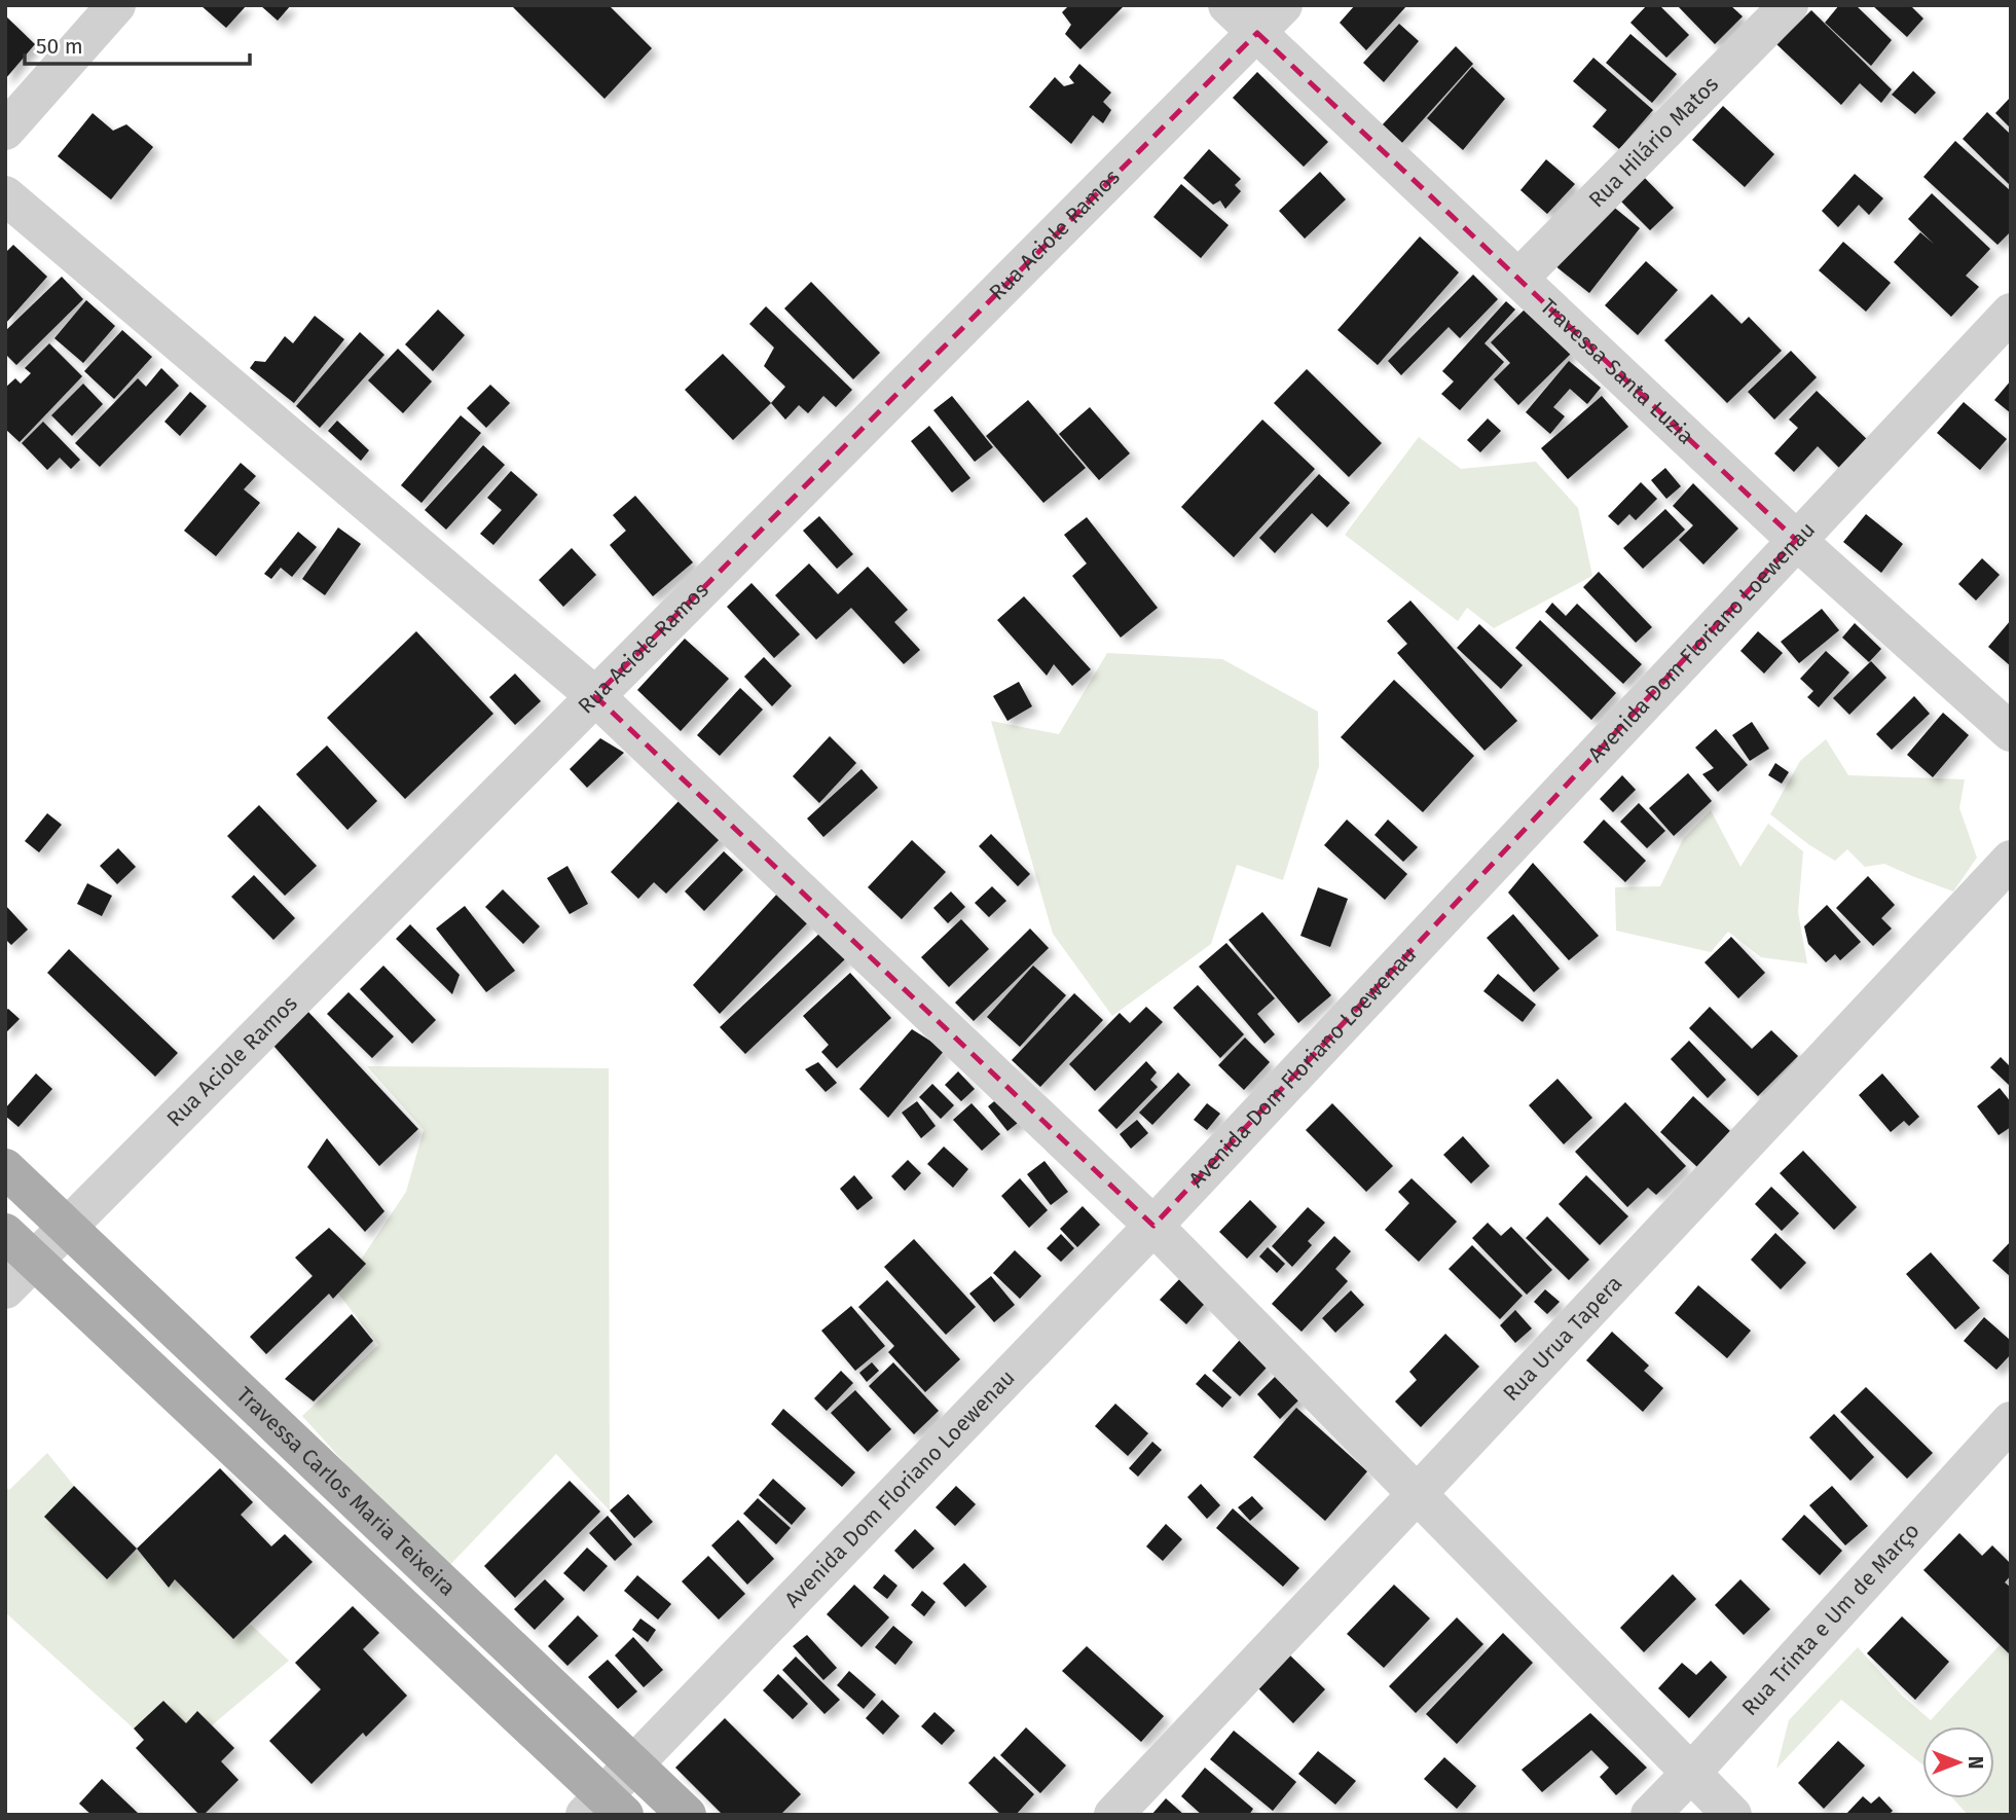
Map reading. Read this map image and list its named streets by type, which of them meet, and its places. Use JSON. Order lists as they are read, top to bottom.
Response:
{
  "streets": {
    "main road": ["Travessa Carlos Maria Teixeira"],
    "street": [
      "Rua Hilário Matos",
      "Rua Aciole Ramos",
      "Travessa Santa Luzia",
      "Avenida Dom Floriano Loewenau",
      "Rua Urua Tapera",
      "Rua Trinta e Um de Março"
    ]
  },
  "crossings": [
    ["Rua Hilário Matos", "Travessa Santa Luzia"],
    ["Rua Aciole Ramos", "Travessa Santa Luzia"],
    ["Rua Aciole Ramos", "Travessa Carlos Maria Teixeira"],
    ["Travessa Santa Luzia", "Avenida Dom Floriano Loewenau"],
    ["Avenida Dom Floriano Loewenau", "Travessa Carlos Maria Teixeira"]
  ],
  "scale_bar": "50 m",
  "north": "right"
}
